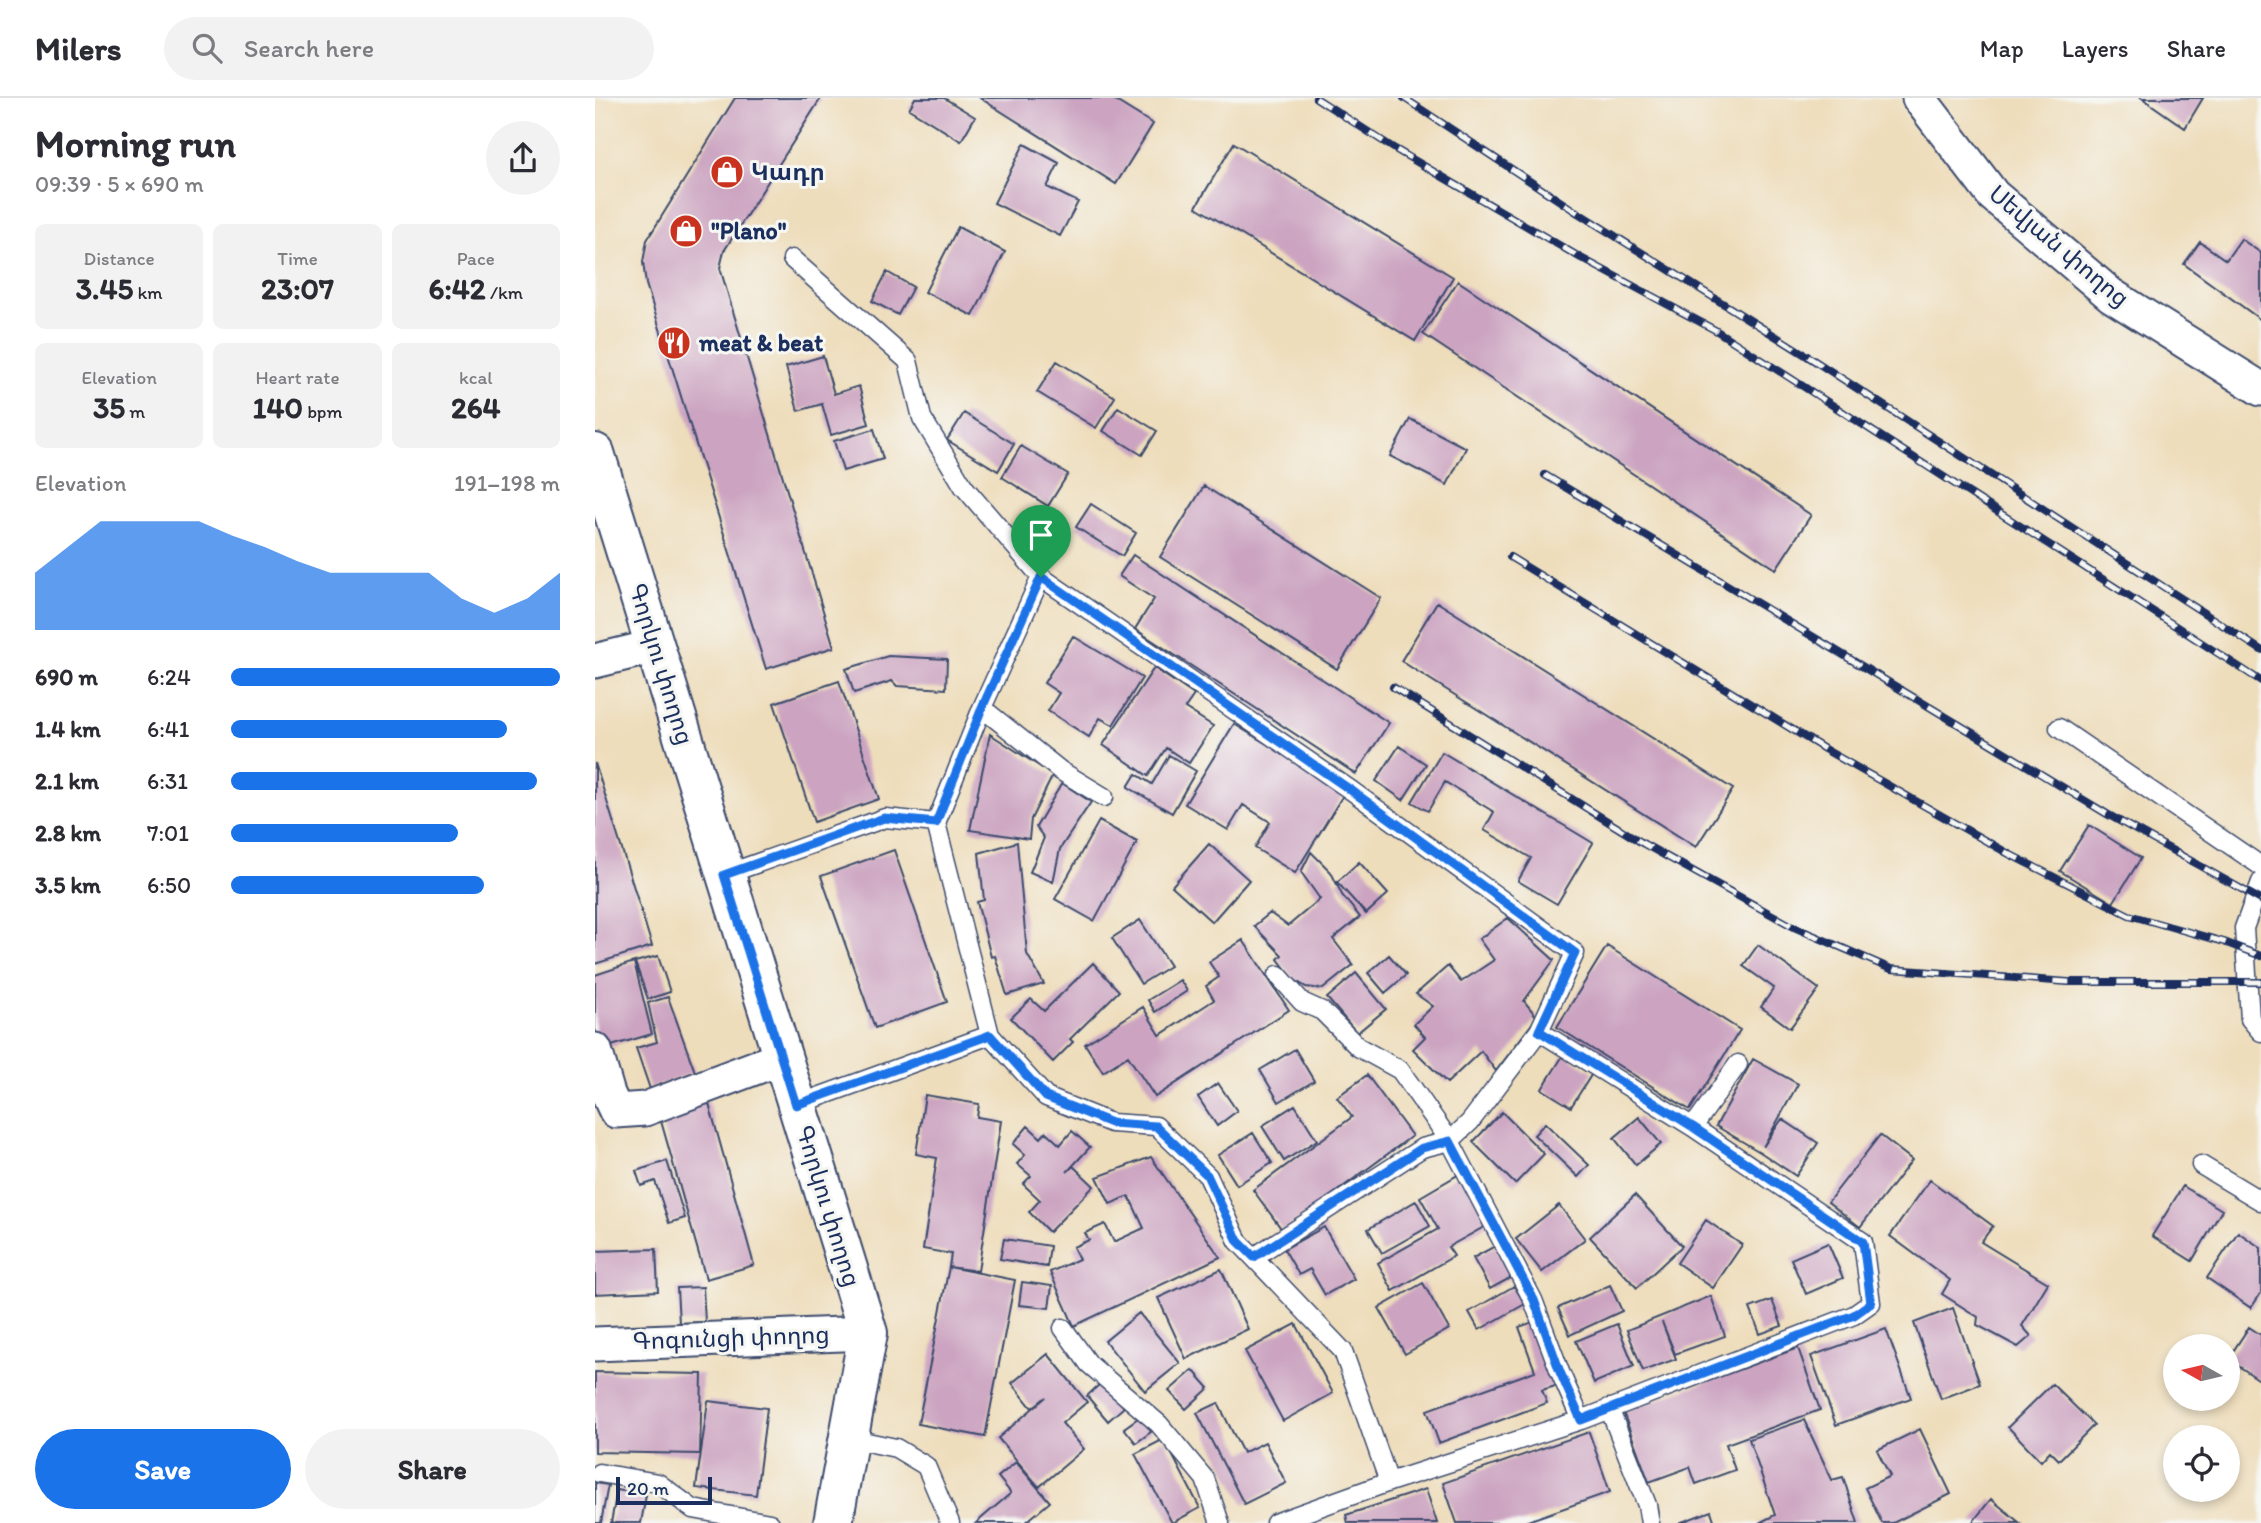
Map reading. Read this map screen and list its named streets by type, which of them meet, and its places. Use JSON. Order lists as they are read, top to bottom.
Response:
{
  "streets": {
    "main road": ["Գորկու փողոց"],
    "street": ["Սեվյան փողոց", "Գոգունցի փողոց"]
  },
  "crossings": [
    ["Գորկու փողոց", "Գոգունցի փողոց"]
  ],
  "places": {
    "shop": ["Կադր", "\"Plano\""],
    "restaurant": ["meat & beat"]
  },
  "scale_bar": "20 m",
  "north": "left",
  "page": {
    "header": "Milers",
    "search": "Search here",
    "nav": ["Map", "Layers", "Share"],
    "heading": ["Morning run", "09:39 · 5 × 690 m"],
    "stats": [
      ["Distance", "3.45 km"],
      ["Time", "23:07"],
      ["Pace", "6:42 /km"],
      ["Elevation", "35 m"],
      ["Heart rate", "140 bpm"],
      ["kcal", "264"]
    ],
    "chart": ["Elevation", "191–198 m"],
    "list": [
      {
        "name": "690 m",
        "note": "6:24"
      },
      {
        "name": "1.4 km",
        "note": "6:41"
      },
      {
        "name": "2.1 km",
        "note": "6:31"
      },
      {
        "name": "2.8 km",
        "note": "7:01"
      },
      {
        "name": "3.5 km",
        "note": "6:50"
      }
    ],
    "buttons": ["Save", "Share"],
    "scale": "20 m"
  }
}
